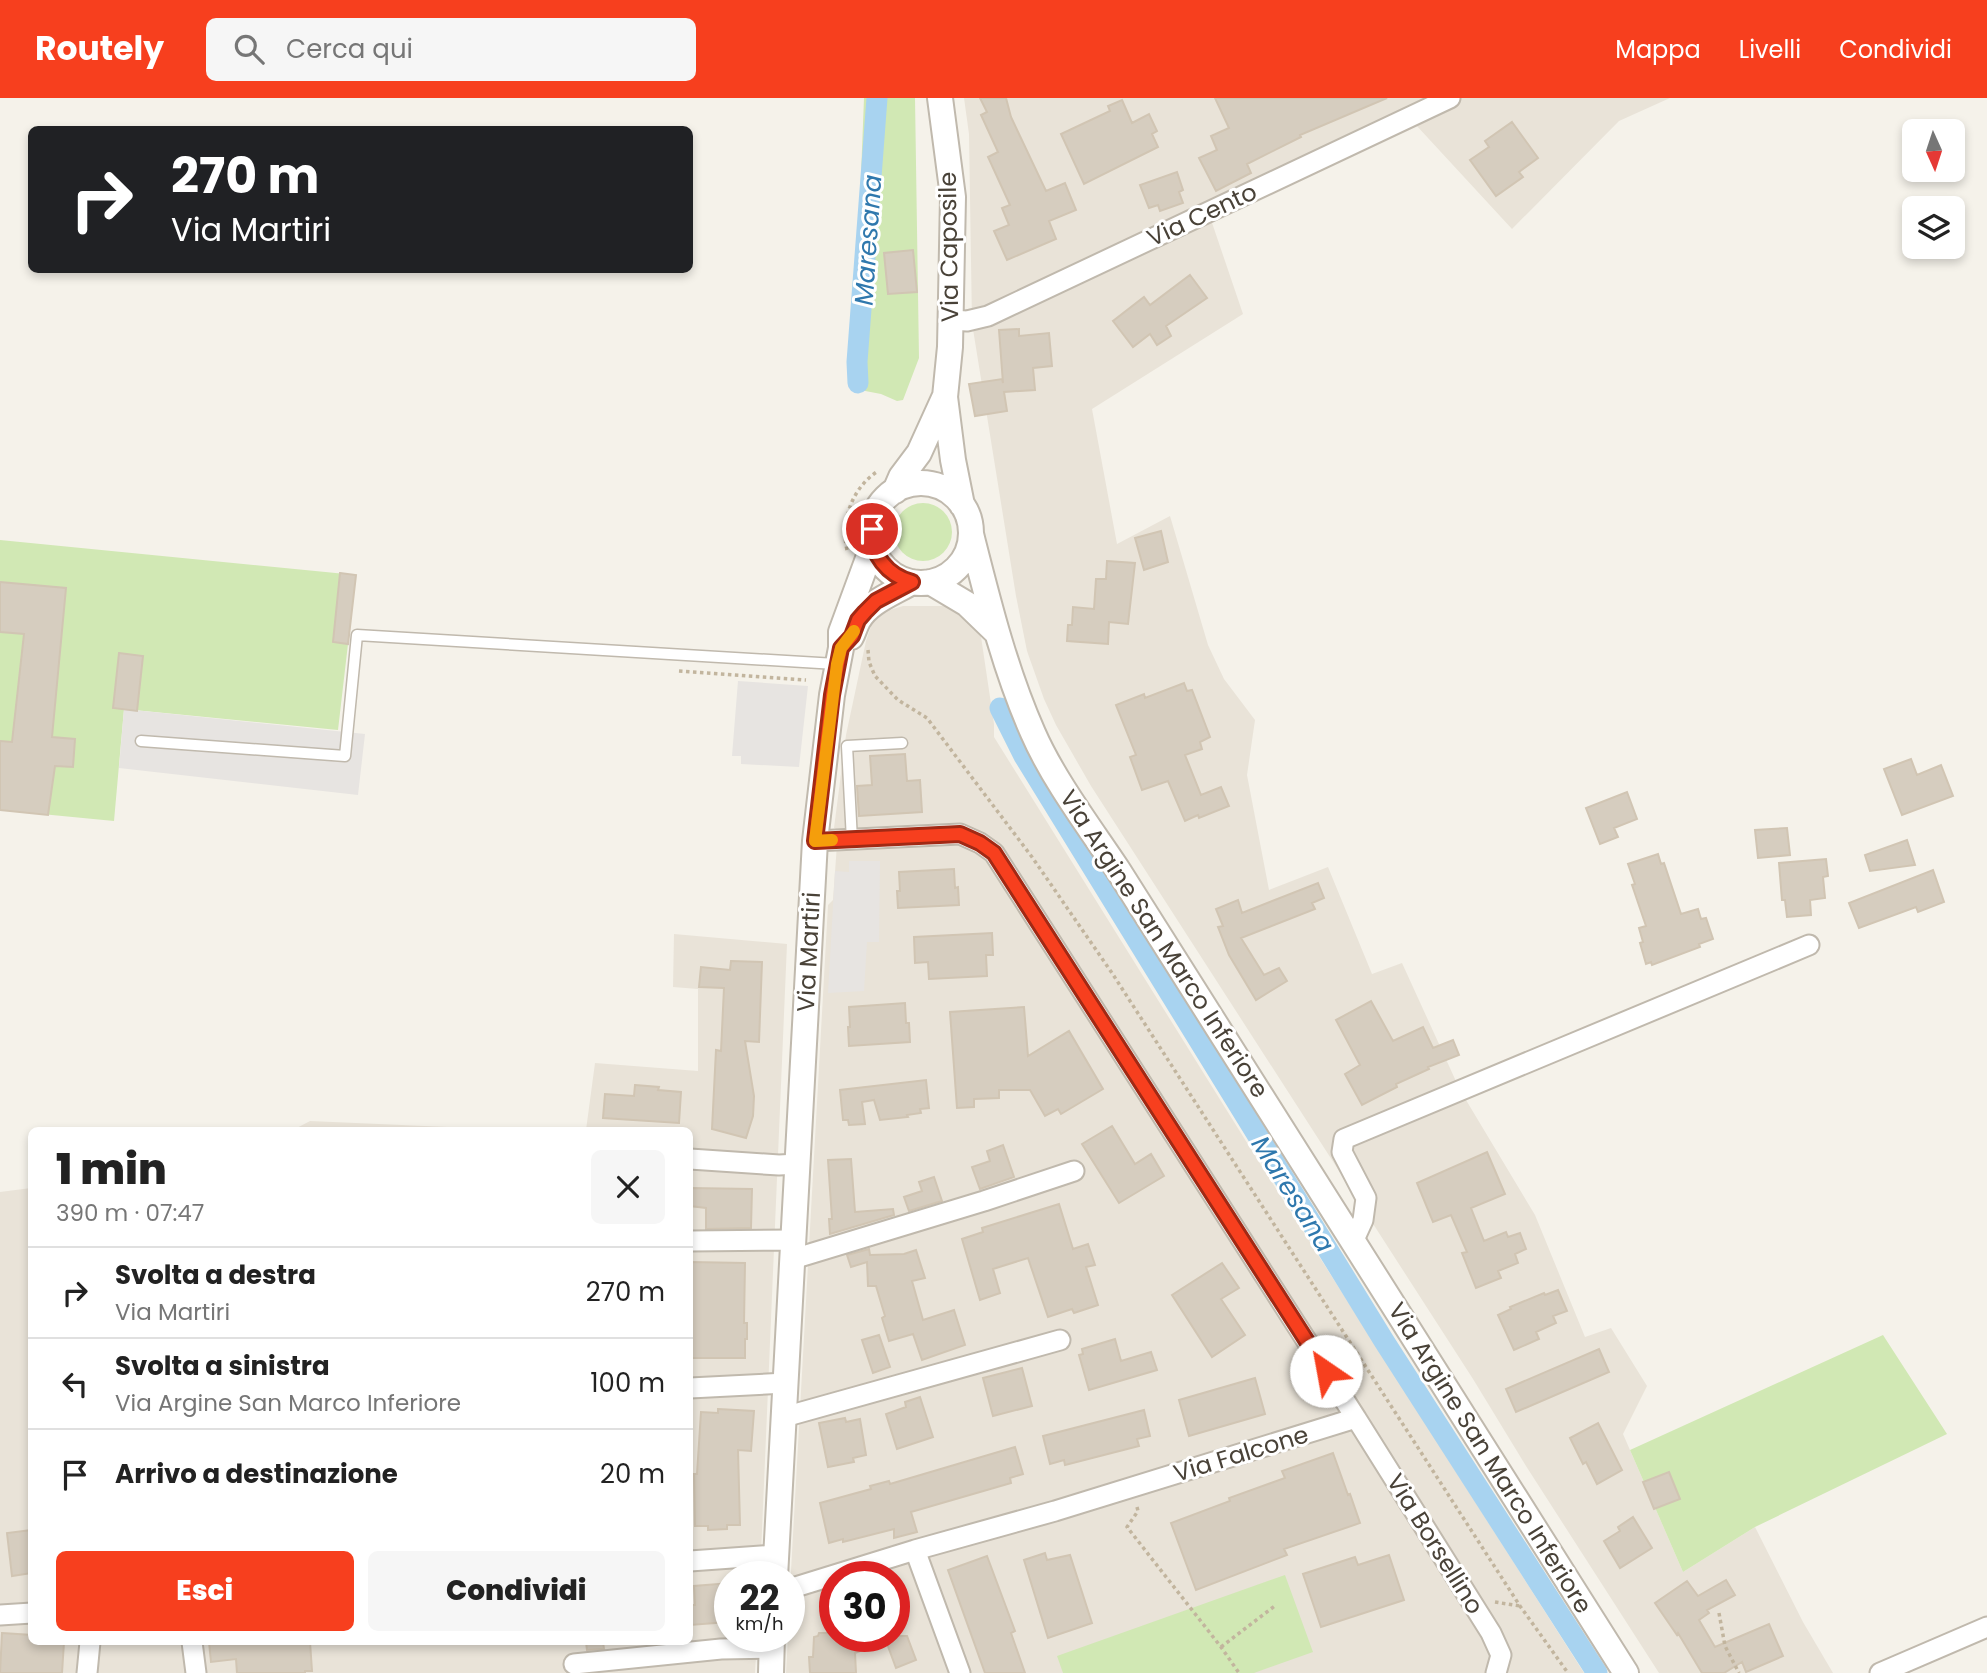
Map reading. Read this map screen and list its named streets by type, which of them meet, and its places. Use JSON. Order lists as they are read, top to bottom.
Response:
{
  "streets": {
    "street": [
      "Via Cento",
      "Via Caposile",
      "Via Argine San Marco Inferiore",
      "Via Martiri",
      "Via Falcone",
      "Via Borsellino"
    ]
  },
  "crossings": [
    ["Via Cento", "Via Caposile"],
    ["Via Caposile", "Via Argine San Marco Inferiore"],
    ["Via Caposile", "Via Martiri"],
    ["Via Argine San Marco Inferiore", "Via Martiri"],
    ["Via Falcone", "Via Borsellino"]
  ],
  "water": ["Maresana"],
  "north": "bottom",
  "page": {
    "header": "Routely",
    "search": "Cerca qui",
    "nav": ["Mappa", "Livelli", "Condividi"],
    "turn": ["270 m", "Via Martiri"],
    "heading": ["1 min", "390 m · 07:47"],
    "list": [
      {
        "name": "Svolta a destra",
        "note": "Via Martiri",
        "value": "270 m"
      },
      {
        "name": "Svolta a sinistra",
        "note": "Via Argine San Marco Inferiore",
        "value": "100 m"
      },
      {
        "name": "Arrivo a destinazione",
        "value": "20 m"
      }
    ],
    "buttons": ["Esci", "Condividi"],
    "speed": "22 km/h",
    "limit": "30"
  }
}
